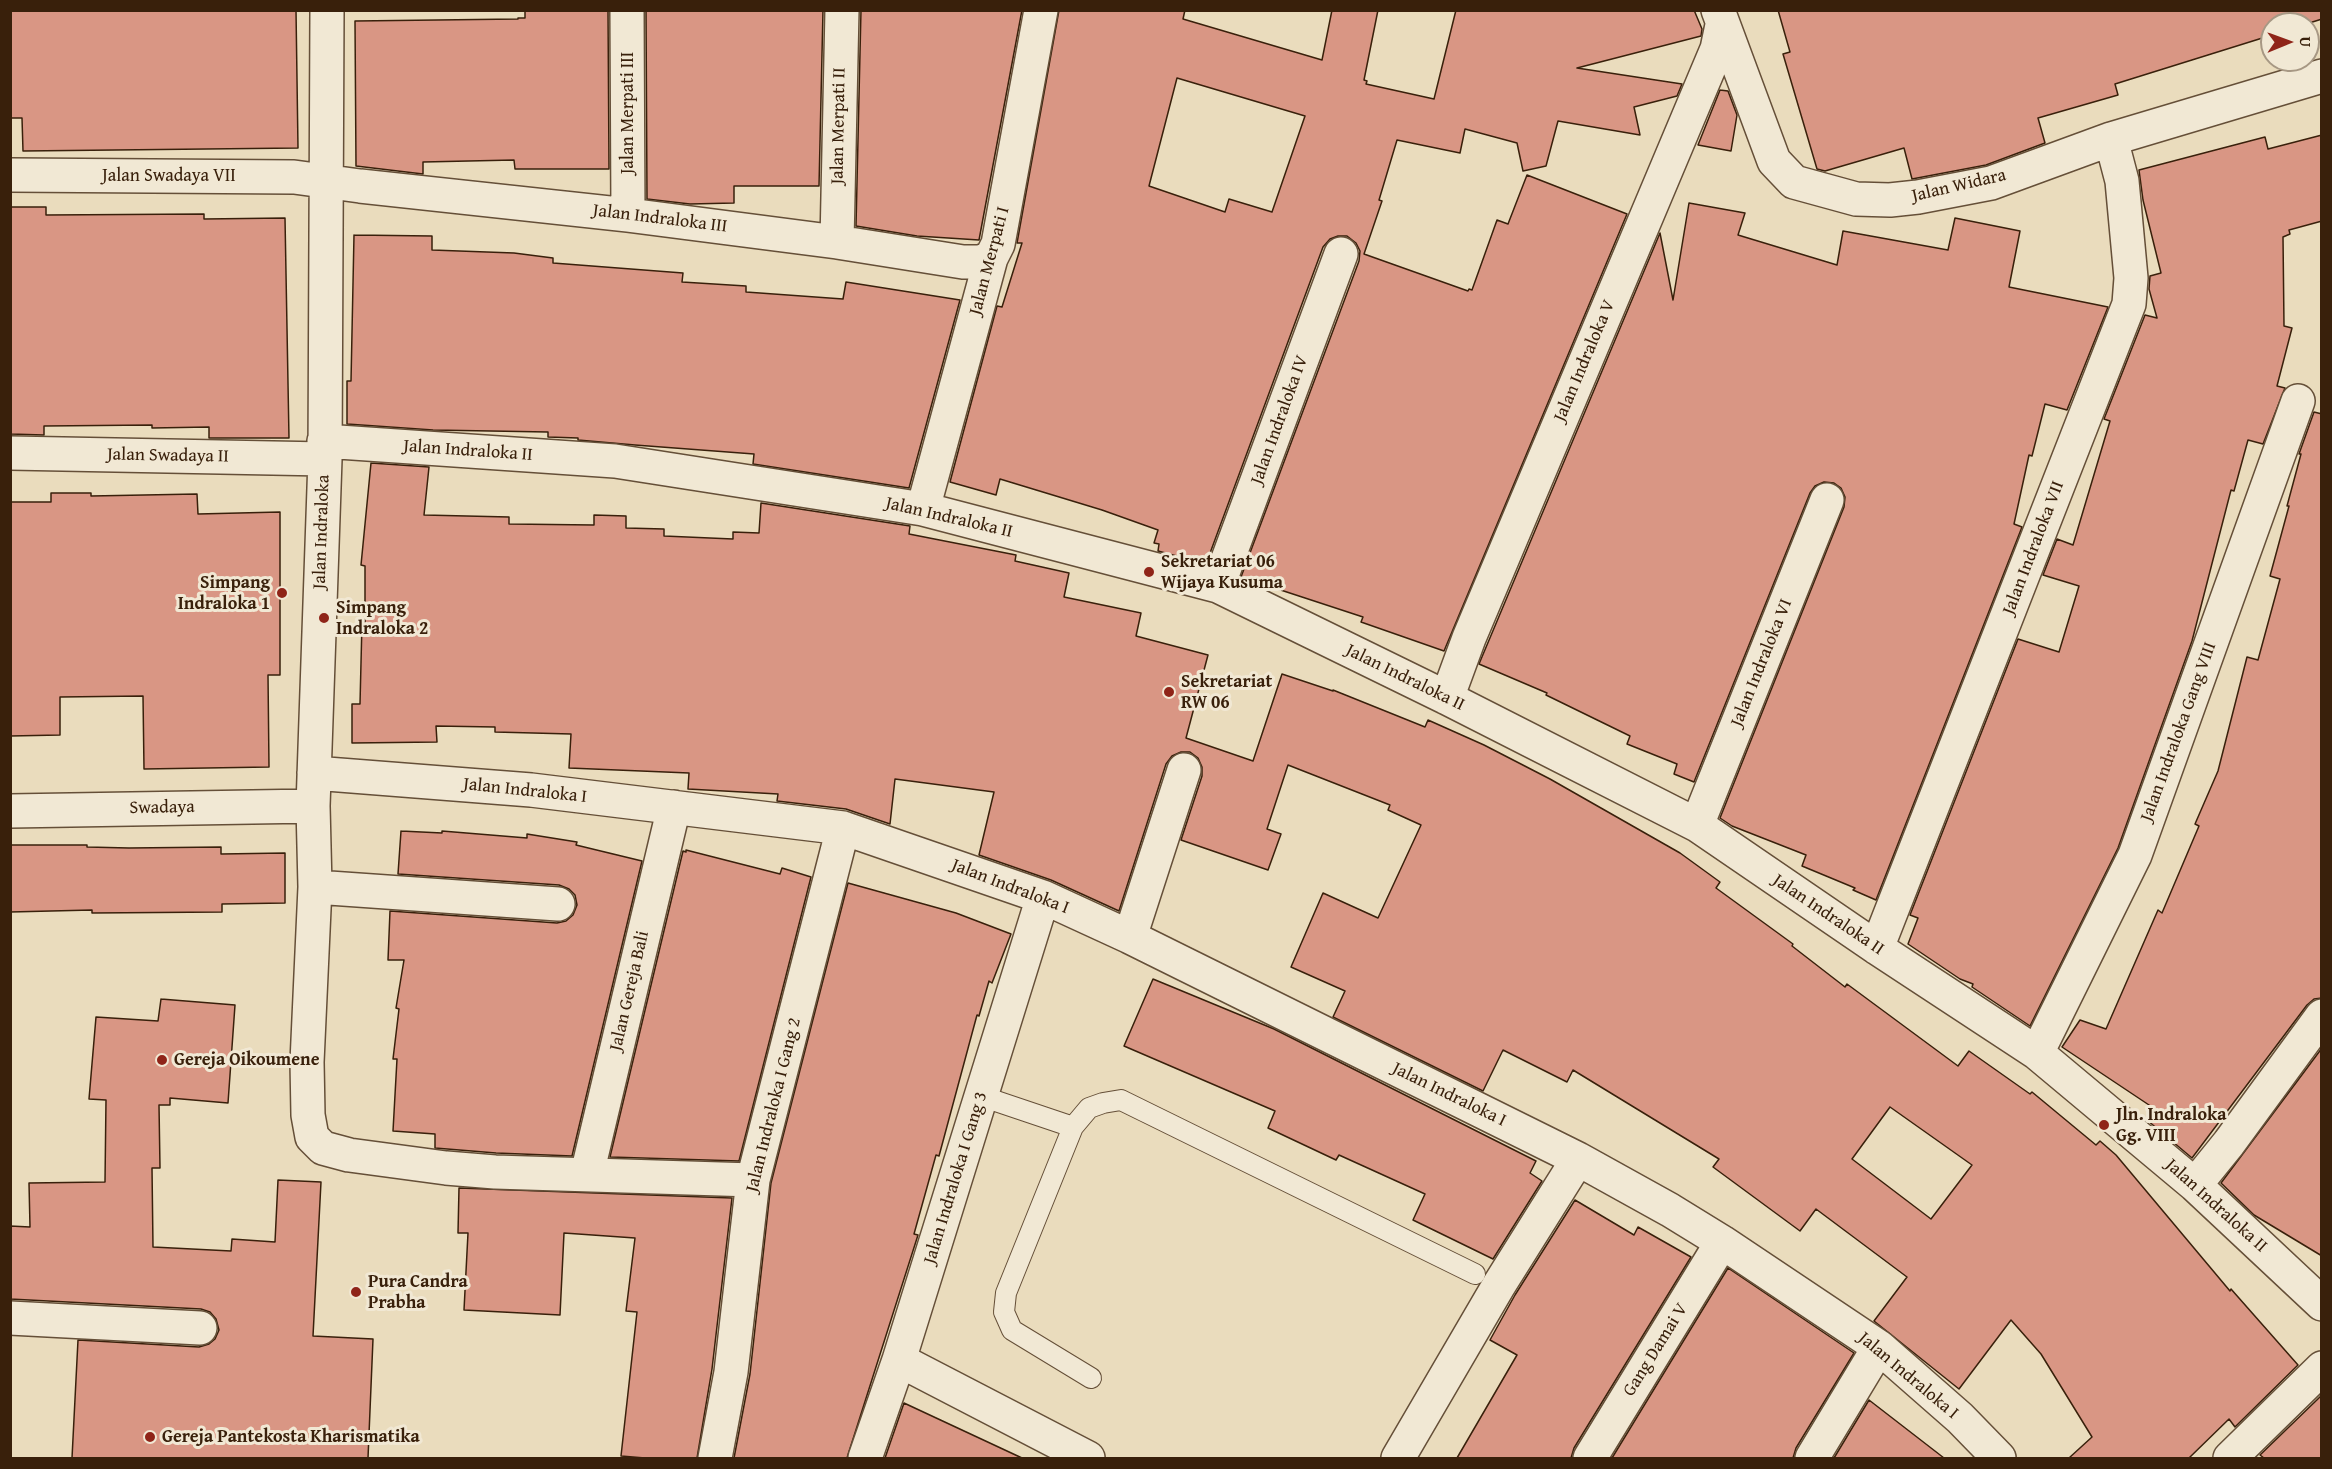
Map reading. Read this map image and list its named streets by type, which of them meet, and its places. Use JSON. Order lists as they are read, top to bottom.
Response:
{
  "streets": {
    "street": [
      "Jalan Merpati III",
      "Jalan Merpati II",
      "Jalan Swadaya VII",
      "Jalan Widara",
      "Jalan Indraloka III",
      "Jalan Merpati I",
      "Jalan Indraloka V",
      "Jalan Indraloka IV",
      "Jalan Indraloka II",
      "Jalan Swadaya II",
      "Jalan Indraloka",
      "Jalan Indraloka VII",
      "Jalan Indraloka VI",
      "Jalan Indraloka Gang VIII",
      "Jalan Indraloka I",
      "Swadaya",
      "Jalan Gereja Bali",
      "Jalan Indraloka I Gang 2",
      "Jalan Indraloka I Gang 3",
      "Gang Damai V"
    ]
  },
  "crossings": [
    ["Jalan Merpati III", "Jalan Indraloka III"],
    ["Jalan Merpati II", "Jalan Indraloka III"],
    ["Jalan Swadaya VII", "Jalan Indraloka III"],
    ["Jalan Swadaya VII", "Jalan Indraloka"],
    ["Jalan Widara", "Jalan Indraloka V"],
    ["Jalan Widara", "Jalan Indraloka VII"],
    ["Jalan Indraloka III", "Jalan Merpati I"],
    ["Jalan Indraloka III", "Jalan Indraloka"],
    ["Jalan Merpati I", "Jalan Indraloka II"],
    ["Jalan Indraloka V", "Jalan Indraloka II"],
    ["Jalan Indraloka IV", "Jalan Indraloka II"],
    ["Jalan Indraloka II", "Jalan Swadaya II"],
    ["Jalan Indraloka II", "Jalan Indraloka"],
    ["Jalan Indraloka II", "Jalan Indraloka VII"],
    ["Jalan Indraloka II", "Jalan Indraloka VI"],
    ["Jalan Indraloka II", "Jalan Indraloka Gang VIII"],
    ["Jalan Swadaya II", "Jalan Indraloka"],
    ["Jalan Indraloka", "Jalan Indraloka I"],
    ["Jalan Indraloka", "Swadaya"],
    ["Jalan Indraloka", "Jalan Gereja Bali"],
    ["Jalan Indraloka I", "Jalan Gereja Bali"],
    ["Jalan Indraloka I", "Jalan Indraloka I Gang 2"],
    ["Jalan Indraloka I", "Jalan Indraloka I Gang 3"],
    ["Jalan Indraloka I", "Gang Damai V"]
  ],
  "places": [
    "Sekretariat 06 Wijaya Kusuma",
    "Simpang Indraloka 1",
    "Simpang Indraloka 2",
    "Sekretariat RW 06",
    "Gereja Oikoumene",
    "Jln. Indraloka Gg. VIII",
    "Pura Candra Prabha",
    "Gereja Pantekosta Kharismatika"
  ],
  "north": "right"
}
